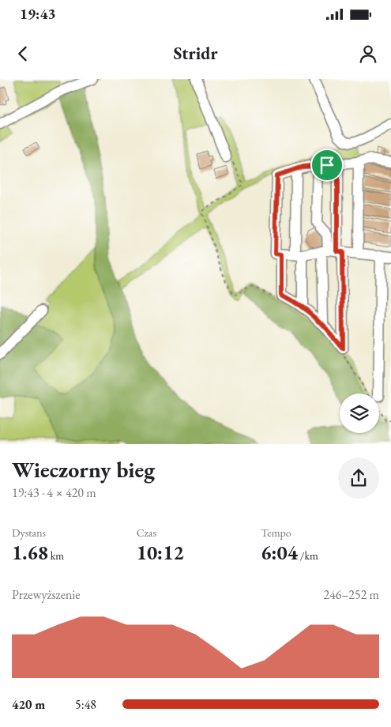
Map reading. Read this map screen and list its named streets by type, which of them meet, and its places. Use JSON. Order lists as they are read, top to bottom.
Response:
{
  "page": {
    "status": "19:43",
    "header": "Stridr",
    "heading": ["Wieczorny bieg", "19:43 · 4 × 420 m"],
    "stats": [
      ["Dystans", "1.68 km"],
      ["Czas", "10:12"],
      ["Tempo", "6:04 /km"]
    ],
    "chart": ["Przewyższenie", "246–252 m"],
    "list": [
      {
        "name": "420 m",
        "note": "5:48"
      }
    ]
  }
}
